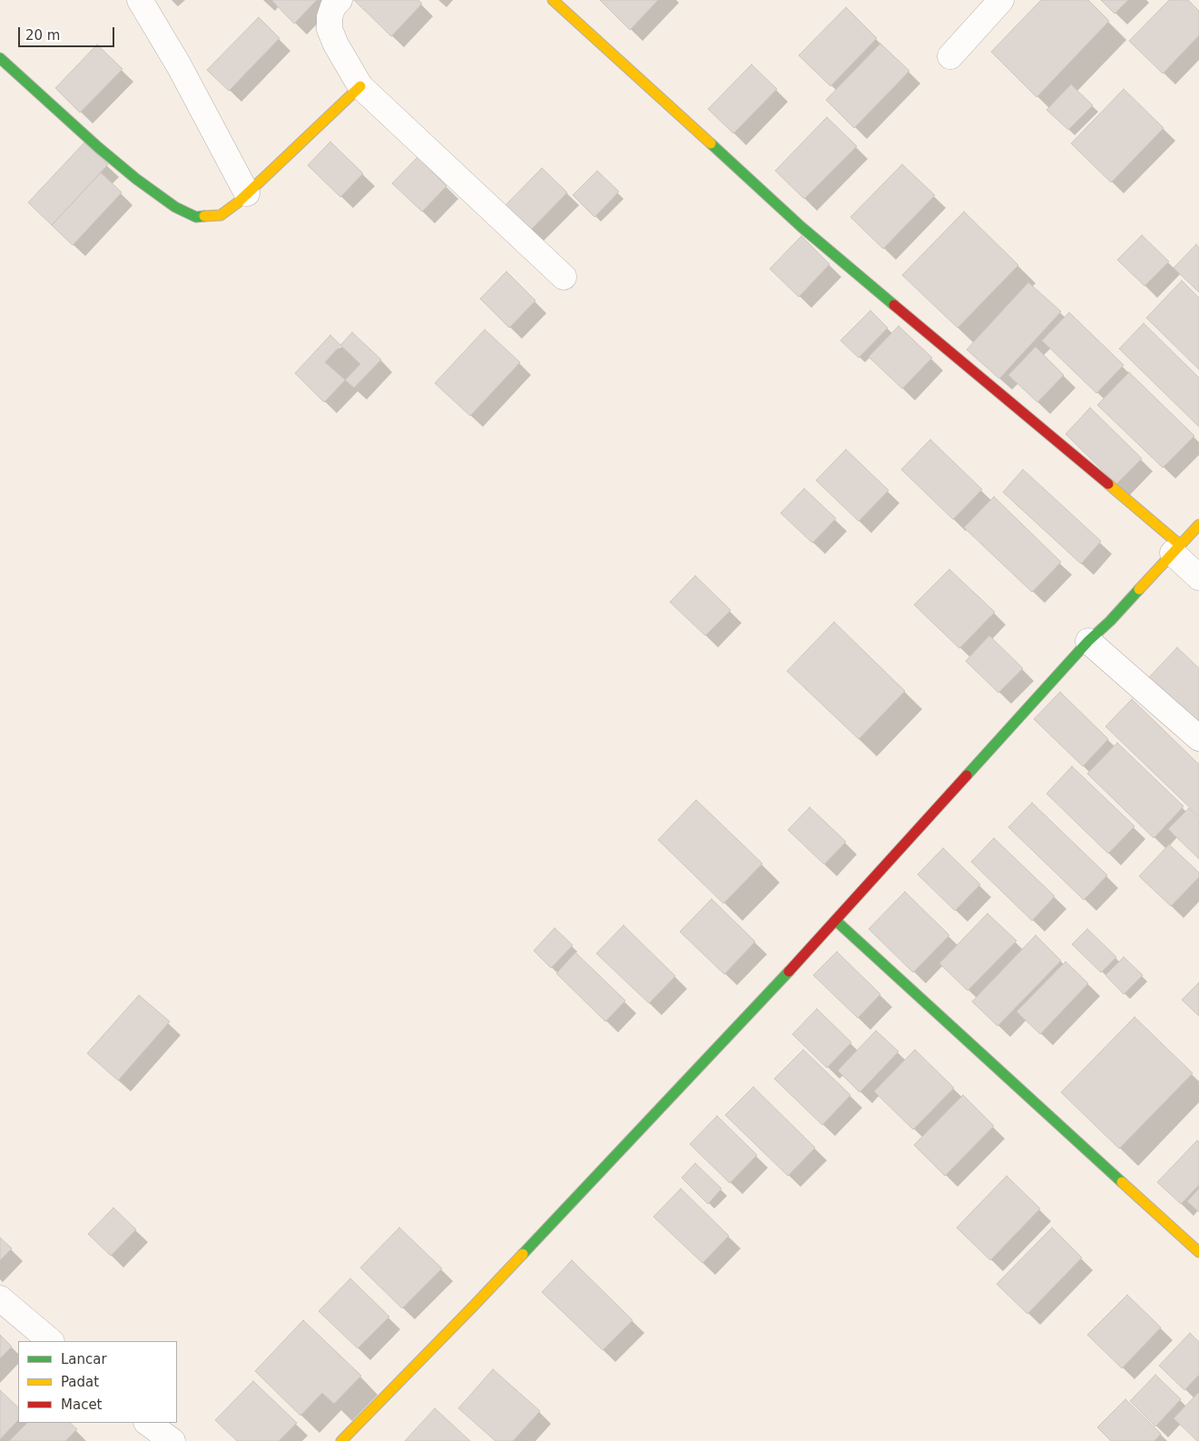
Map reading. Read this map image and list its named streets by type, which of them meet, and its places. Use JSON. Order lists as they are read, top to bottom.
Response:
{
  "legend": ["Lancar", "Padat", "Macet"],
  "scale_bar": "20 m"
}
